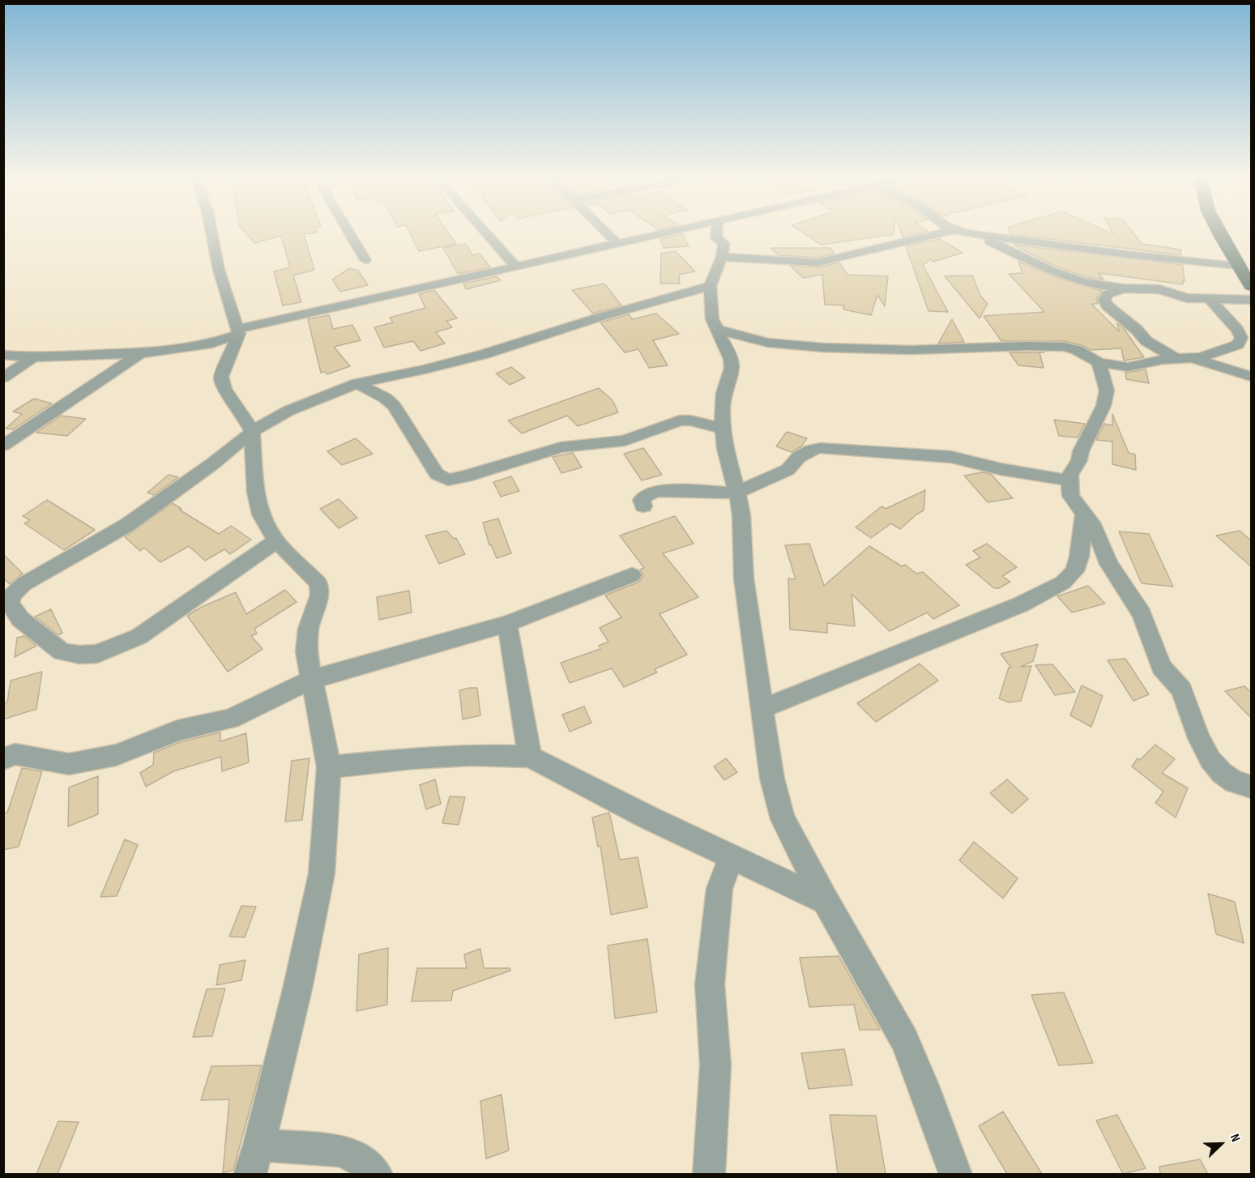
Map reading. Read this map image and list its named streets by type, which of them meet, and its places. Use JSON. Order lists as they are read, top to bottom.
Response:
{
  "north": "top right"
}
